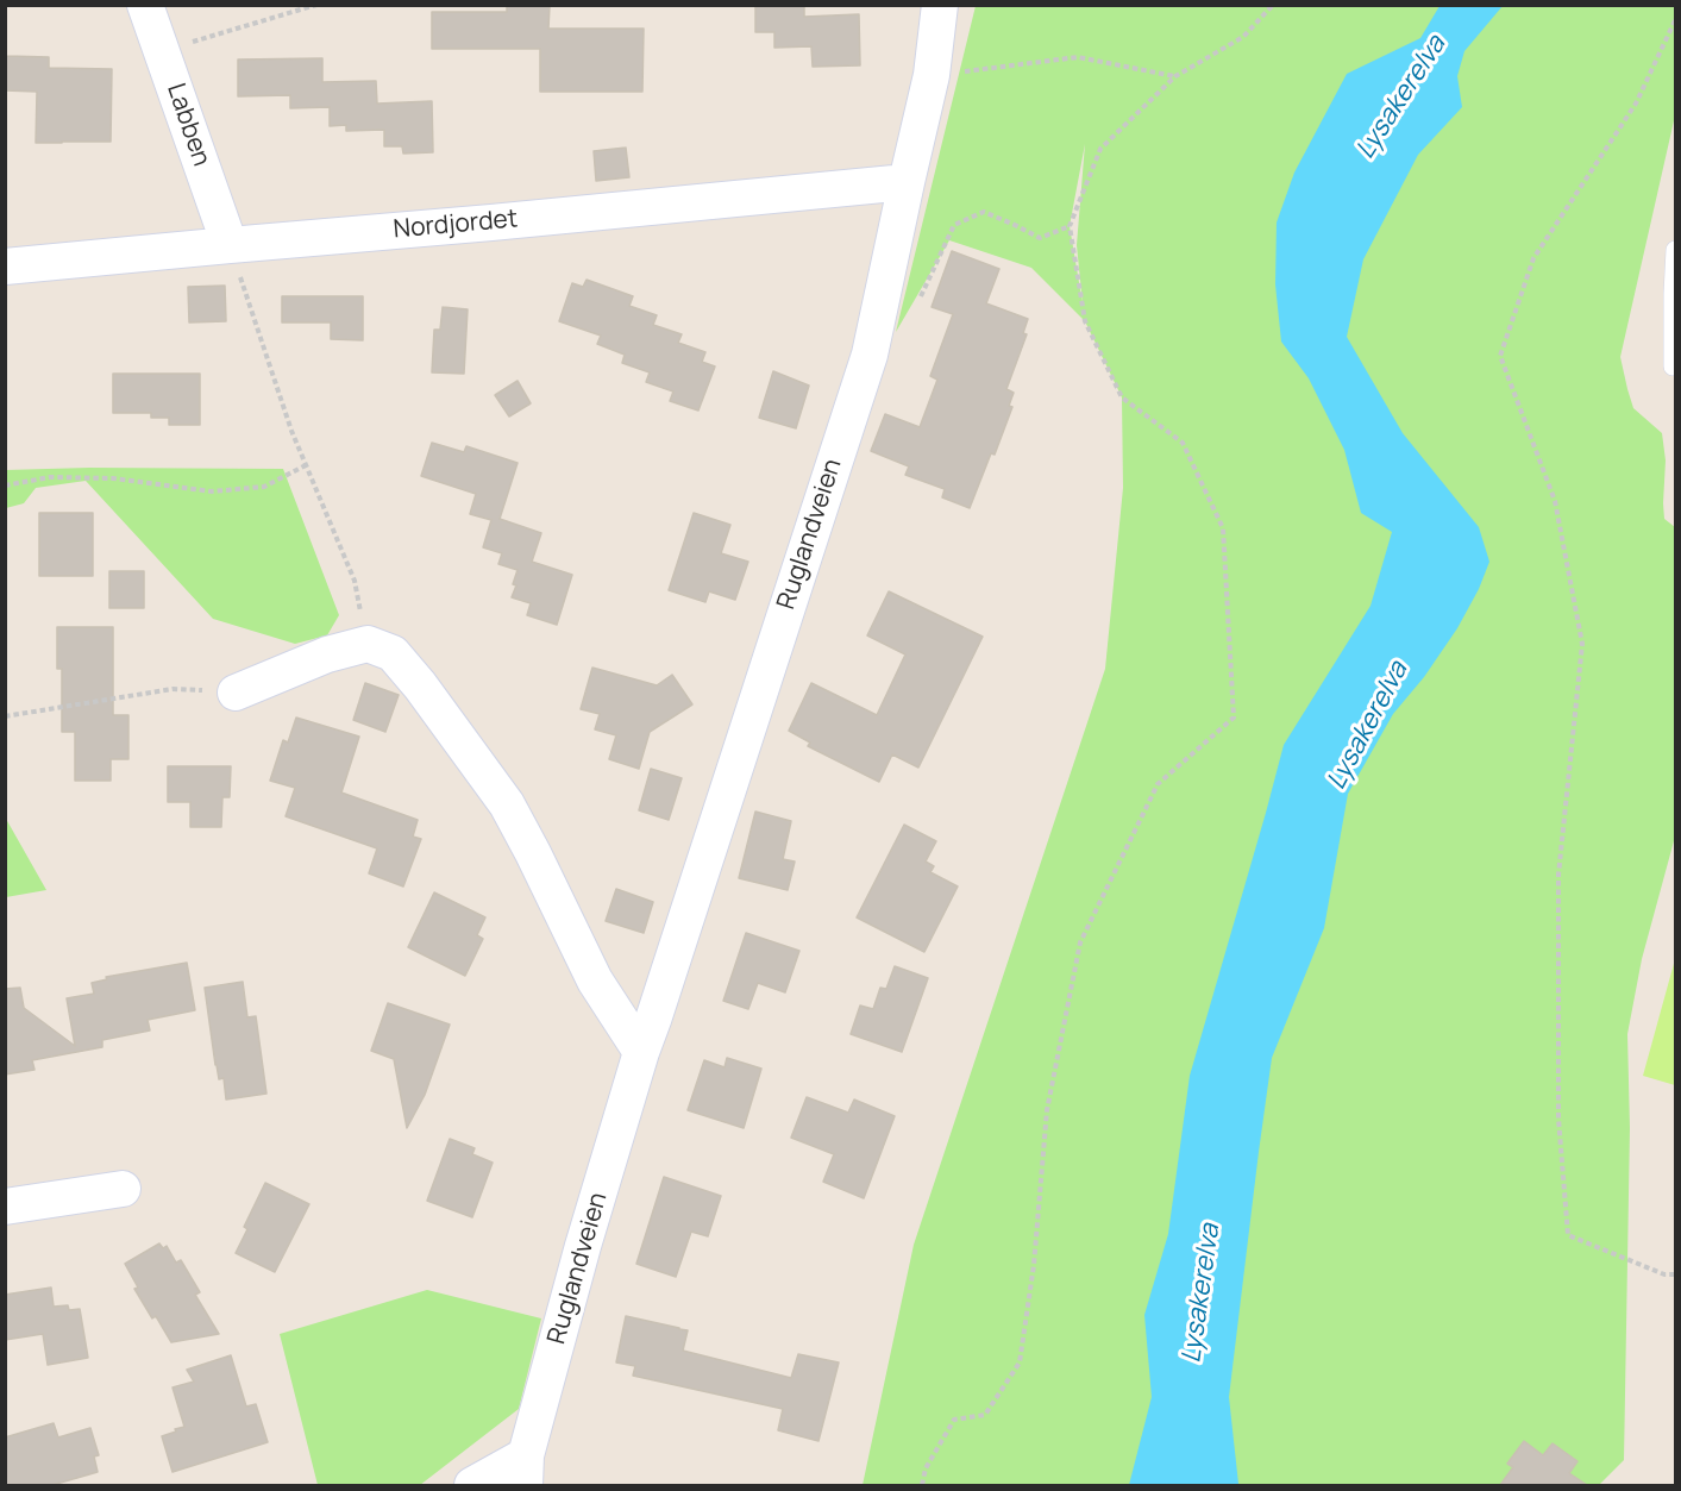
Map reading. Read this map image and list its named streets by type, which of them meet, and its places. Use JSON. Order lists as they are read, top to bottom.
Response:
{
  "streets": {
    "street": ["Labben", "Nordjordet", "Ruglandveien"]
  },
  "crossings": [
    ["Labben", "Nordjordet"],
    ["Nordjordet", "Ruglandveien"]
  ],
  "water": ["Lysakerelva"]
}
